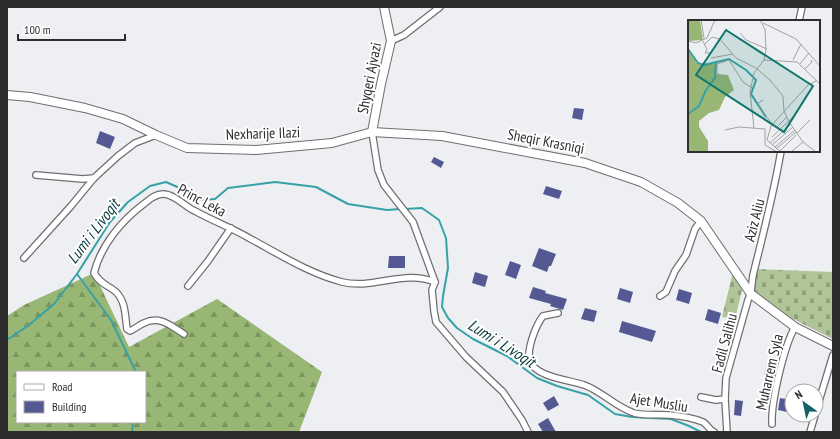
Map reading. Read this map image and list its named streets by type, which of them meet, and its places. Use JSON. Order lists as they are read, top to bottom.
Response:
{
  "streets": {
    "street": [
      "Shyqeri Ajvazi",
      "Nexharije Ilazi",
      "Sheqir Krasniqi",
      "Princ Leka",
      "Aziz Aliu",
      "Fadil Salihu",
      "Muharrem Syla",
      "Ajet Musliu"
    ]
  },
  "crossings": [
    ["Shyqeri Ajvazi", "Nexharije Ilazi"],
    ["Shyqeri Ajvazi", "Sheqir Krasniqi"],
    ["Nexharije Ilazi", "Sheqir Krasniqi"],
    ["Sheqir Krasniqi", "Aziz Aliu"],
    ["Sheqir Krasniqi", "Fadil Salihu"],
    ["Sheqir Krasniqi", "Muharrem Syla"],
    ["Aziz Aliu", "Fadil Salihu"],
    ["Aziz Aliu", "Muharrem Syla"],
    ["Fadil Salihu", "Muharrem Syla"]
  ],
  "water": ["Lumi i Livoqit"],
  "legend": ["Road", "Building"],
  "scale_bar": "100 m",
  "north": "top left"
}
